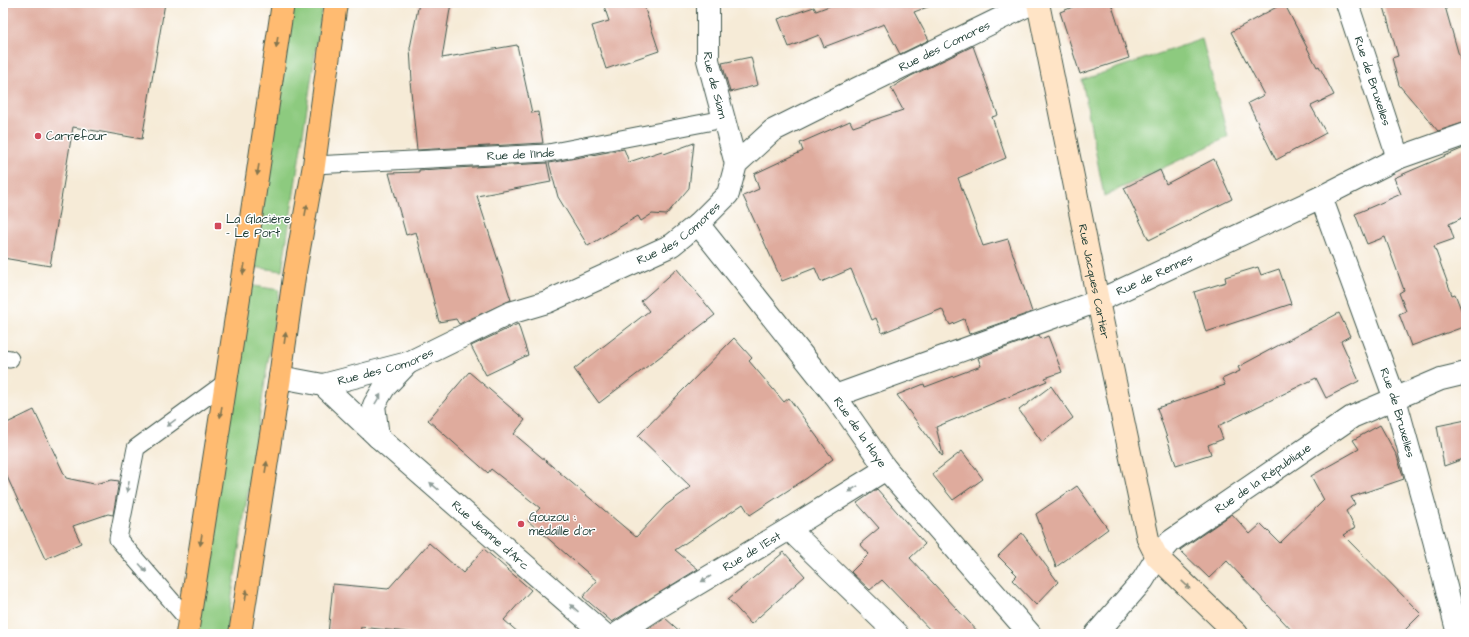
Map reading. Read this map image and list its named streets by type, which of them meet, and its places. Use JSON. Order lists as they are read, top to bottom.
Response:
{
  "streets": {
    "street": [
      "Rue des Comores",
      "Rue de Bruxelles",
      "Rue de Siam",
      "Rue de Rennes",
      "Rue Jacques Cartier",
      "Rue de la Haye",
      "Rue de la République",
      "Rue Jeanne d'Arc",
      "Rue de l'Est"
    ],
    "lane": ["Rue de l'Inde"]
  },
  "crossings": [
    ["Rue des Comores", "Rue de Siam"],
    ["Rue des Comores", "Rue de la Haye"],
    ["Rue des Comores", "Rue Jeanne d'Arc"],
    ["Rue de Bruxelles", "Rue de Rennes"],
    ["Rue de Bruxelles", "Rue de la République"],
    ["Rue de Siam", "Rue de l'Inde"],
    ["Rue de Rennes", "Rue Jacques Cartier"],
    ["Rue de Rennes", "Rue de la Haye"],
    ["Rue Jacques Cartier", "Rue de la République"],
    ["Rue de la Haye", "Rue de l'Est"]
  ],
  "one_way": ["Rue Jeanne d'Arc", "Rue de l'Est"],
  "places": {
    "other": ["Carrefour", "Gouzou : médaille d'or"],
    "transit": ["La Glacière - Le Port"]
  }
}
